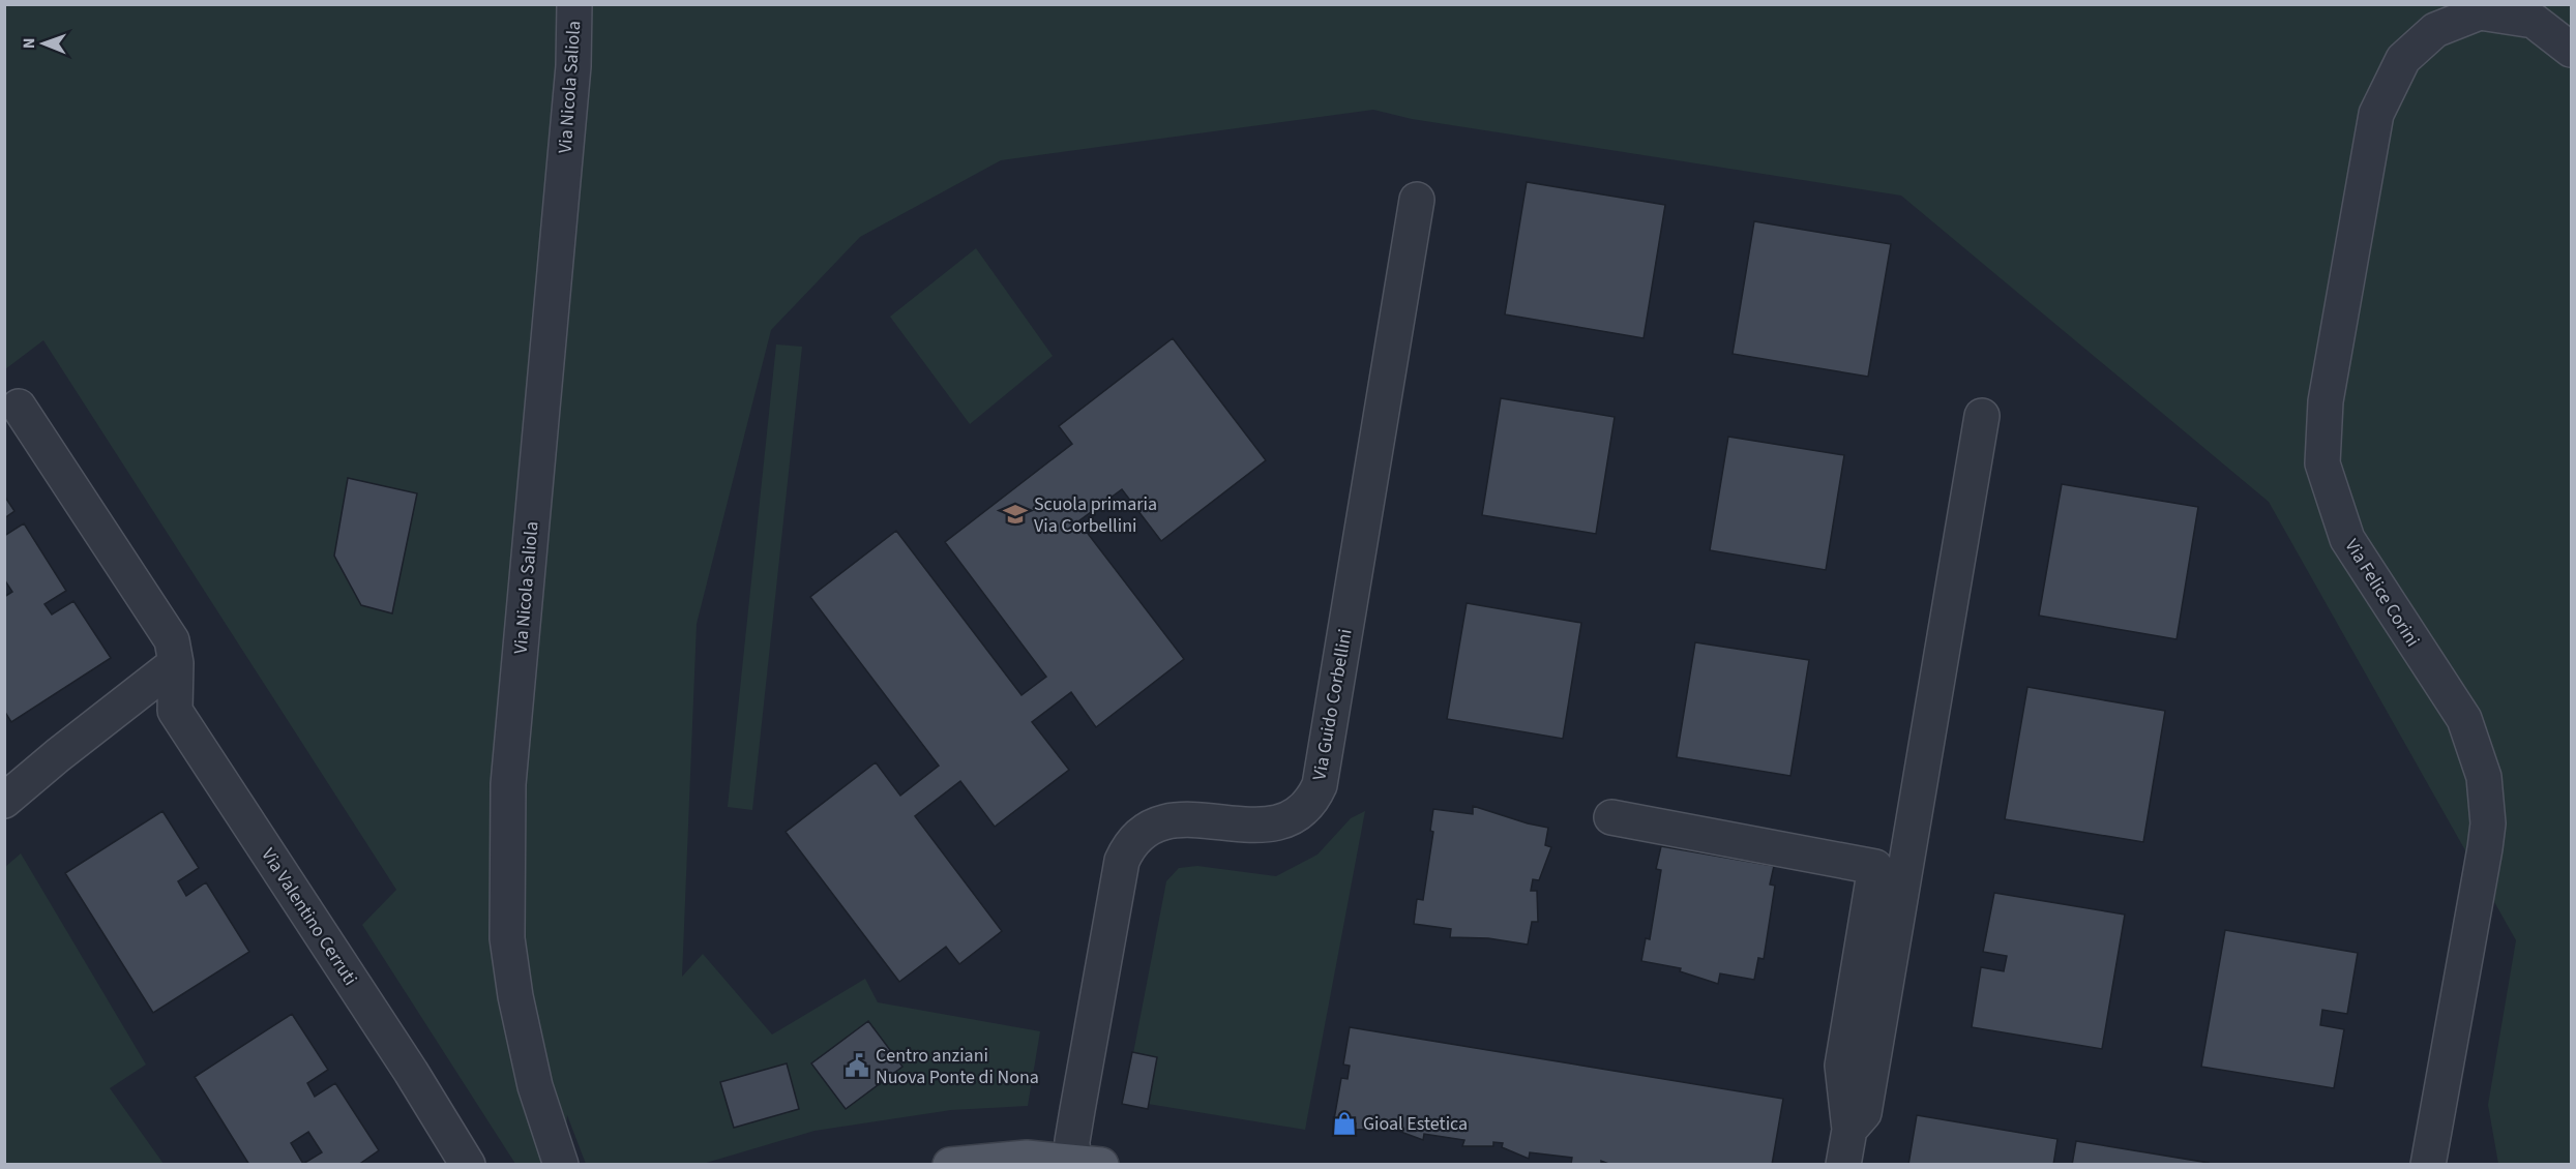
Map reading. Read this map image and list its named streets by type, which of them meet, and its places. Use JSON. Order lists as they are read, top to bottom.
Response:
{
  "streets": {
    "street": [
      "Via Nicola Saliola",
      "Via Felice Corini",
      "Via Guido Corbellini",
      "Via Valentino Cerruti"
    ]
  },
  "places": {
    "school or university": ["Scuola primaria Via Corbellini"],
    "public building": ["Centro anziani Nuova Ponte di Nona"],
    "shop": ["Gioal Estetica"]
  },
  "north": "left"
}
